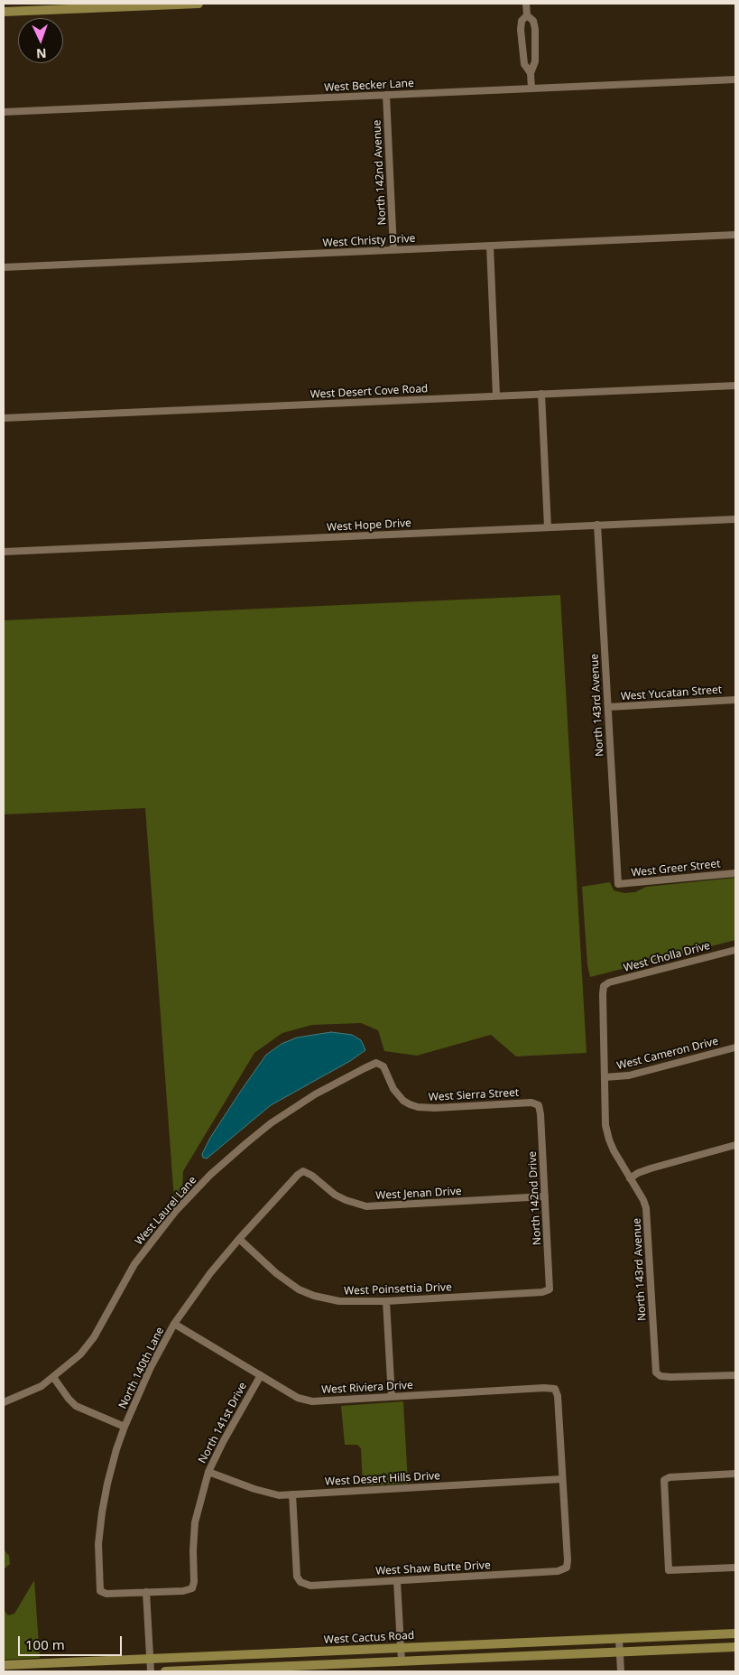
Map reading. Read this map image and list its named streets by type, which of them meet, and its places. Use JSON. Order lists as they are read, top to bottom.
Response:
{
  "streets": {
    "main road": ["West Cactus Road"],
    "street": [
      "West Becker Lane",
      "North 142nd Avenue",
      "West Christy Drive",
      "West Desert Cove Road",
      "West Hope Drive",
      "West Yucatan Street",
      "North 143rd Avenue",
      "West Greer Street",
      "West Cholla Drive",
      "West Cameron Drive",
      "West Sierra Street",
      "West Jenan Drive",
      "North 142nd Drive",
      "West Laurel Lane",
      "West Poinsettia Drive",
      "North 140th Lane",
      "West Riviera Drive",
      "North 141st Drive",
      "West Desert Hills Drive",
      "West Shaw Butte Drive"
    ]
  },
  "crossings": [
    ["West Becker Lane", "North 142nd Avenue"],
    ["North 142nd Avenue", "West Christy Drive"],
    ["West Hope Drive", "North 143rd Avenue"],
    ["West Yucatan Street", "North 143rd Avenue"],
    ["North 143rd Avenue", "West Greer Street"],
    ["North 143rd Avenue", "West Cholla Drive"],
    ["North 143rd Avenue", "West Cameron Drive"],
    ["West Sierra Street", "North 142nd Drive"],
    ["West Sierra Street", "West Laurel Lane"],
    ["West Jenan Drive", "North 142nd Drive"],
    ["West Jenan Drive", "North 140th Lane"],
    ["North 142nd Drive", "West Poinsettia Drive"],
    ["West Poinsettia Drive", "North 140th Lane"],
    ["North 140th Lane", "West Riviera Drive"],
    ["North 140th Lane", "North 141st Drive"],
    ["West Riviera Drive", "North 141st Drive"],
    ["West Riviera Drive", "West Desert Hills Drive"],
    ["West Riviera Drive", "West Shaw Butte Drive"],
    ["North 141st Drive", "West Desert Hills Drive"],
    ["West Desert Hills Drive", "West Shaw Butte Drive"]
  ],
  "scale_bar": "100 m",
  "north": "bottom"
}
